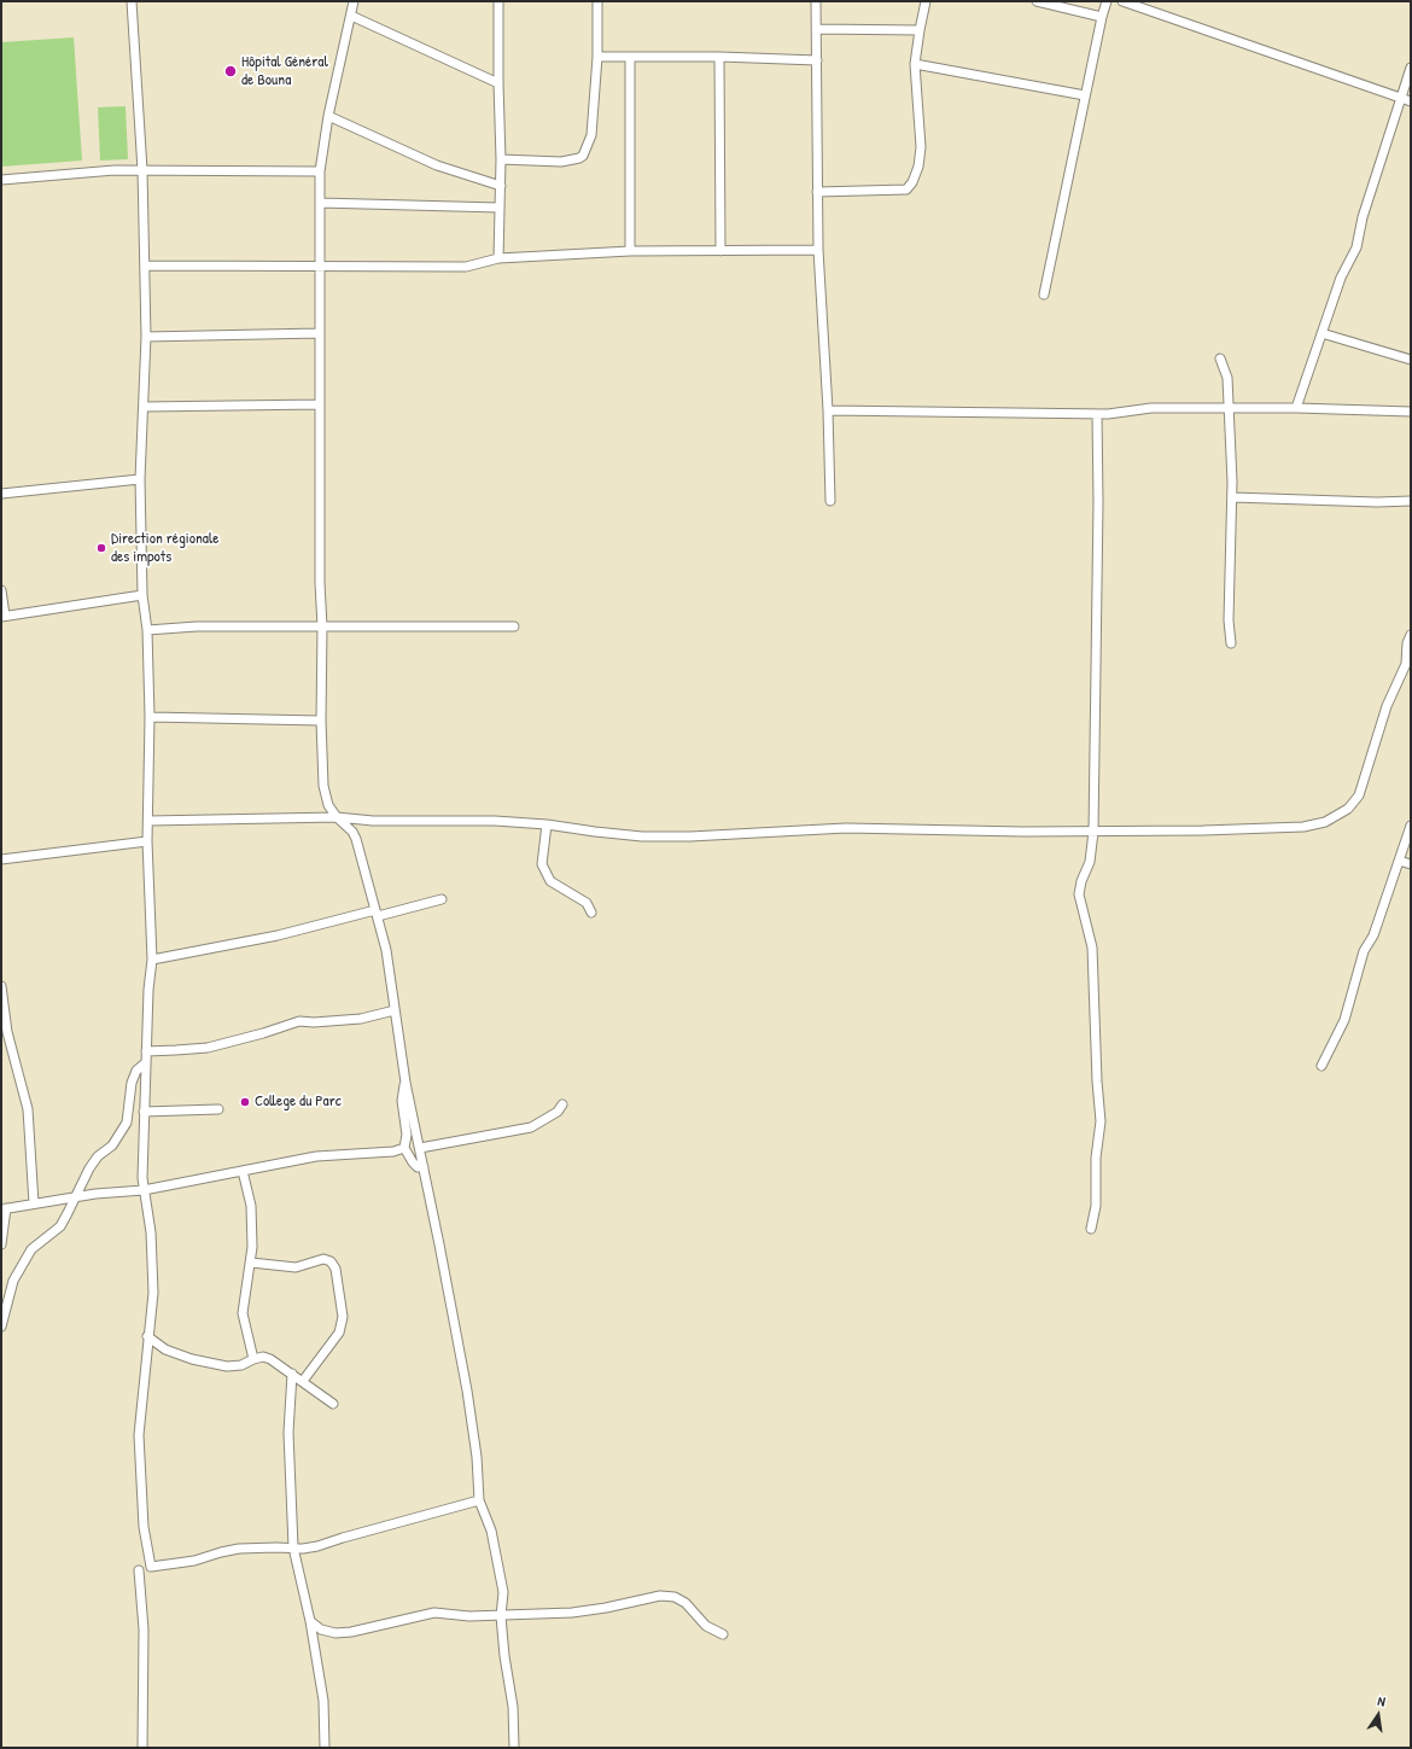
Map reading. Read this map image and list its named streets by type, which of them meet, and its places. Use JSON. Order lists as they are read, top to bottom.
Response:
{
  "places": ["Hôpital Général de Bouna", "Direction régionale des impots", "College du Parc"],
  "north": "top"
}
